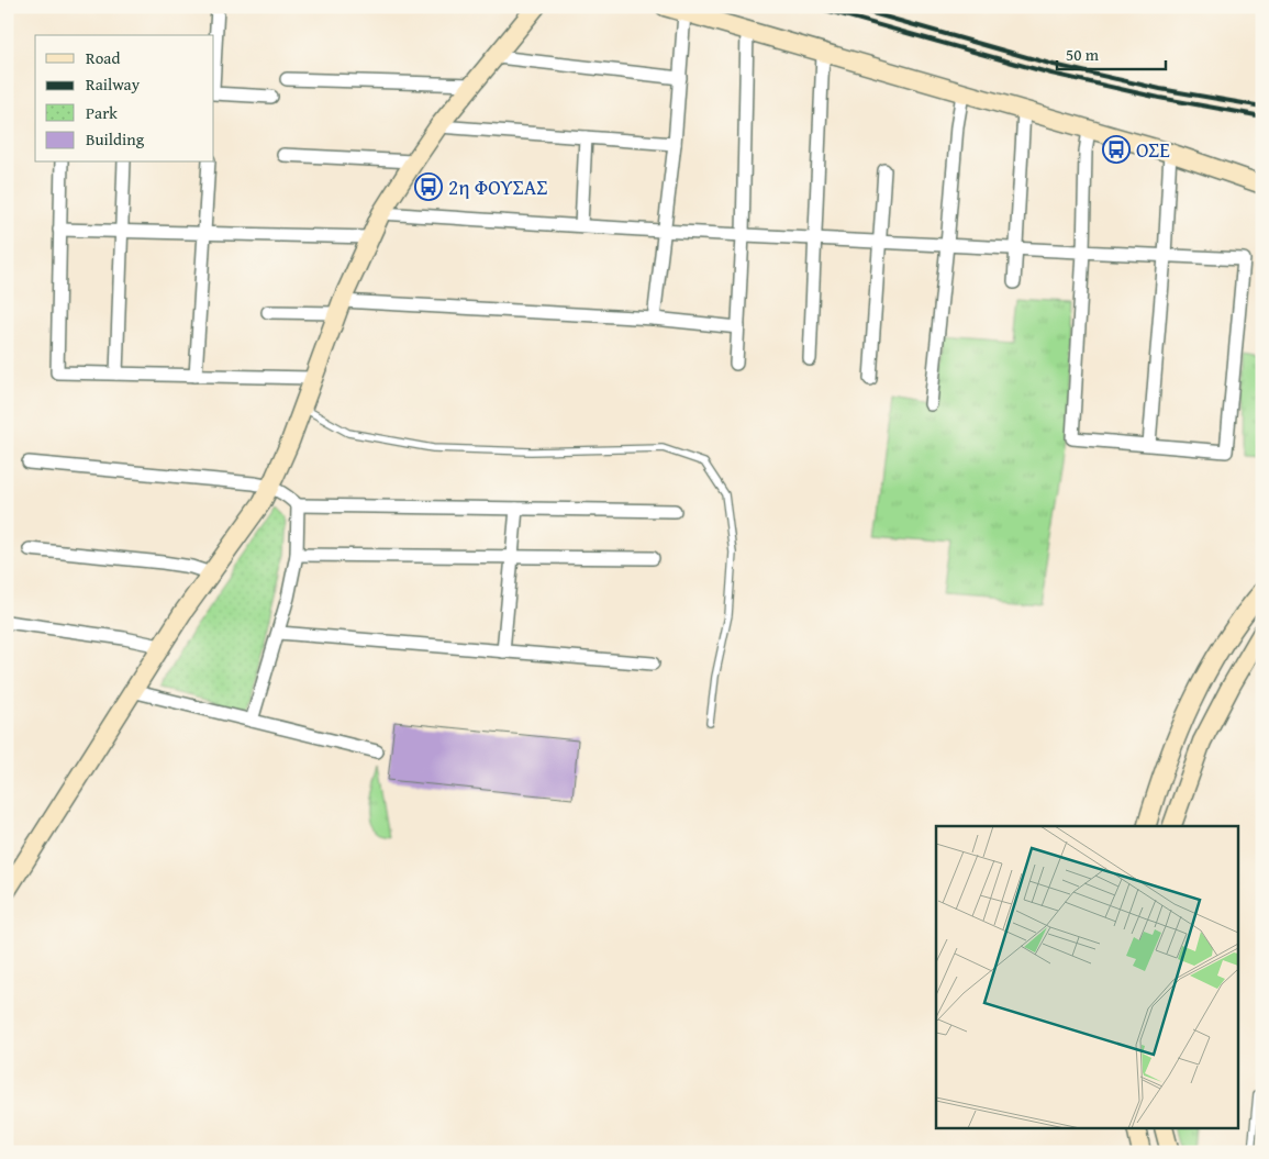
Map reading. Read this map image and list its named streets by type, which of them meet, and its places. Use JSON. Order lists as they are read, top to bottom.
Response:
{
  "places": {
    "bus stop": ["ΟΣΕ", "2η ΦΟΥΣΑΣ"]
  },
  "legend": [
    "Road",
    "Railway",
    "Park",
    "Building"
  ],
  "scale_bar": "50 m"
}
